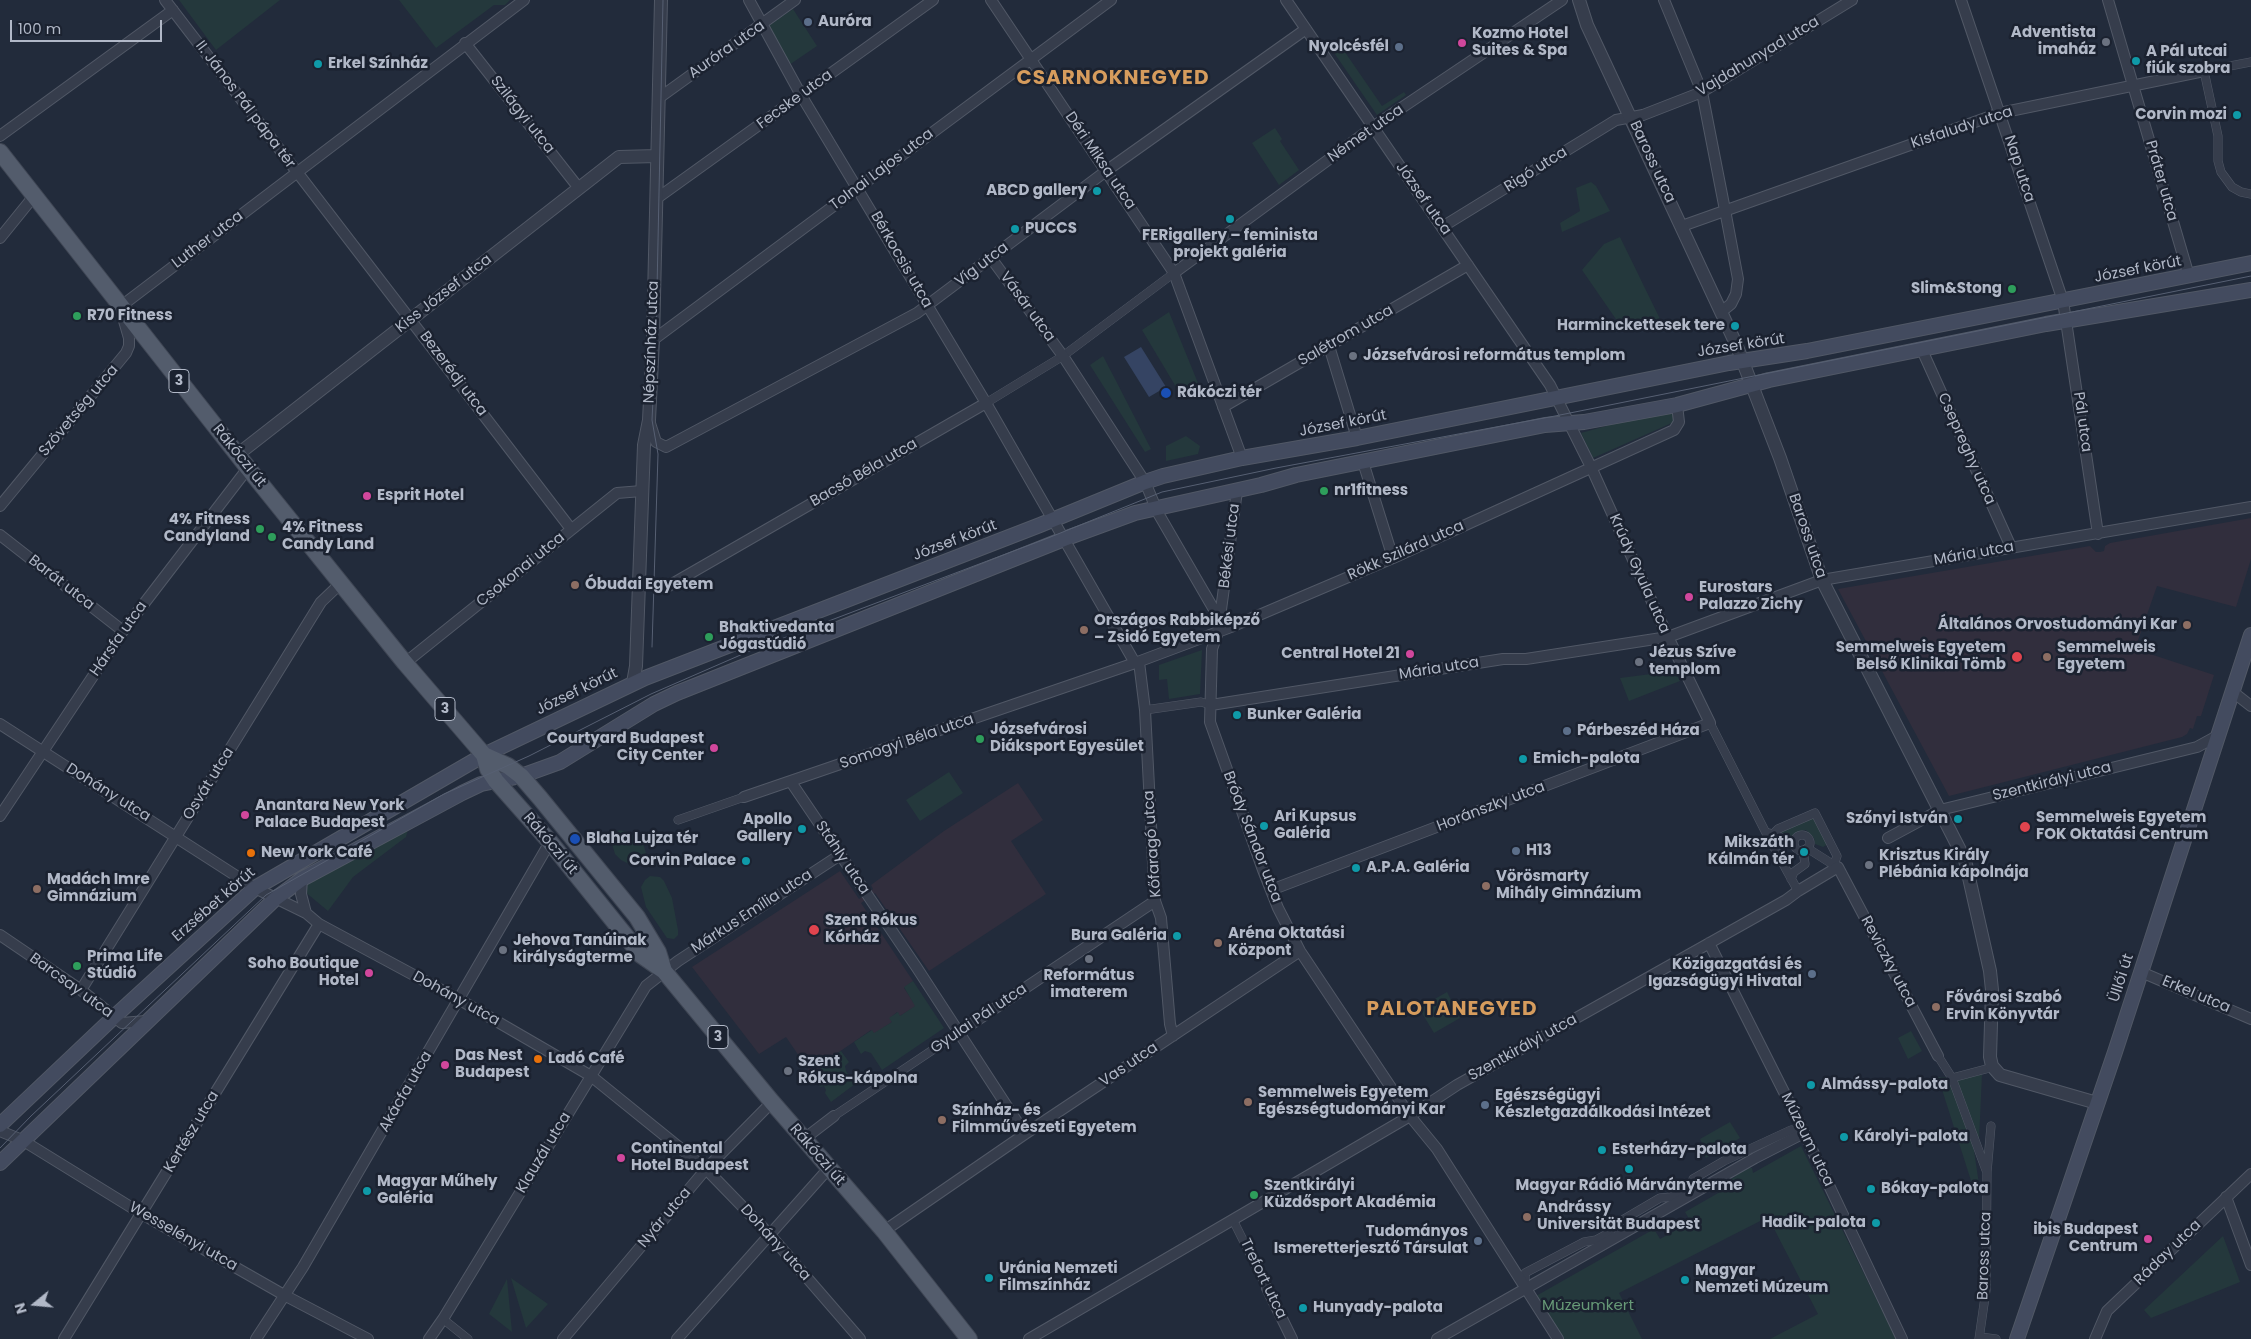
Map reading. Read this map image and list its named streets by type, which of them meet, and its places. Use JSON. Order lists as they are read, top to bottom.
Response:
{
  "streets": {
    "main road": [
      "József körút",
      "3",
      "Rákóczi út",
      "Erzsébet körút",
      "Üllői út"
    ],
    "street": [
      "Auróra utca",
      "Vajdahunyad utca",
      "Fecske utca",
      "II. János Pál pápa tér",
      "Szilágyi utca",
      "Kisfaludy utca",
      "Német utca",
      "Déri Miksa utca",
      "Baross utca",
      "Nap utca",
      "Tolnai Lajos utca",
      "Rigó utca",
      "Práter utca",
      "József utca",
      "Luther utca",
      "Bérkocsis utca",
      "Víg utca",
      "Kiss József utca",
      "Vásár utca",
      "Salétrom utca",
      "Népszínház utca",
      "Bezerédj utca",
      "Szövetség utca",
      "Pál utca",
      "Csepreghy utca",
      "Bacsó Béla utca",
      "Békési utca",
      "Rökk Szilárd utca",
      "Mária utca",
      "Csokonai utca",
      "Krúdy Gyula utca",
      "Barát utca",
      "Hársfa utca",
      "Somogyi Béla utca",
      "Szentkirályi utca",
      "Osvát utca",
      "Dohány utca",
      "Horánszky utca",
      "Bródy Sándor utca",
      "Kőfaragó utca",
      "Stáhly utca",
      "Márkus Emília utca",
      "Reviczky utca",
      "Barcsay utca",
      "Erkel utca",
      "Gyulai Pál utca",
      "Vas utca",
      "Akácfa utca",
      "Kertész utca",
      "Múzeum utca",
      "Klauzál utca",
      "Nyár utca",
      "Wesselényi utca",
      "Ráday utca",
      "Trefort utca"
    ]
  },
  "crossings": [
    ["Auróra utca", "Bérkocsis utca"],
    ["Auróra utca", "Népszínház utca"],
    ["Vajdahunyad utca", "Baross utca"],
    ["Vajdahunyad utca", "Rigó utca"],
    ["Fecske utca", "Bérkocsis utca"],
    ["Fecske utca", "Népszínház utca"],
    ["II. János Pál pápa tér", "Szilágyi utca"],
    ["II. János Pál pápa tér", "Luther utca"],
    ["II. János Pál pápa tér", "Bezerédj utca"],
    ["Szilágyi utca", "Kiss József utca"],
    ["Kisfaludy utca", "Baross utca"],
    ["Kisfaludy utca", "Nap utca"],
    ["Kisfaludy utca", "Práter utca"],
    ["Német utca", "Déri Miksa utca"],
    ["Német utca", "József utca"],
    ["Déri Miksa utca", "Tolnai Lajos utca"],
    ["Déri Miksa utca", "Víg utca"],
    ["Baross utca", "Rigó utca"],
    ["Baross utca", "József körút"],
    ["Baross utca", "Mária utca"],
    ["Baross utca", "Szentkirályi utca"],
    ["Baross utca", "Reviczky utca"],
    ["Baross utca", "Üllői út"],
    ["Nap utca", "József körút"],
    ["Nap utca", "Pál utca"],
    ["Tolnai Lajos utca", "Bérkocsis utca"],
    ["Tolnai Lajos utca", "Népszínház utca"],
    ["Rigó utca", "József utca"],
    ["Práter utca", "József körút"],
    ["József utca", "Víg utca"],
    ["József utca", "József körút"],
    ["József utca", "Salétrom utca"],
    ["József utca", "Krúdy Gyula utca"],
    ["Luther utca", "Bezerédj utca"],
    ["Luther utca", "Szövetség utca"],
    ["Luther utca", "Rákóczi út"],
    ["Bérkocsis utca", "Víg utca"],
    ["Bérkocsis utca", "József körút"],
    ["Bérkocsis utca", "Bacsó Béla utca"],
    ["Bérkocsis utca", "Rökk Szilárd utca"],
    ["Bérkocsis utca", "Somogyi Béla utca"],
    ["Bérkocsis utca", "Kőfaragó utca"],
    ["Víg utca", "Vásár utca"],
    ["Víg utca", "Népszínház utca"],
    ["József körút", "Népszínház utca"],
    ["József körút", "Pál utca"],
    ["József körút", "Csepreghy utca"],
    ["József körút", "Rákóczi út"],
    ["József körút", "Békési utca"],
    ["József körút", "Krúdy Gyula utca"],
    ["József körút", "Erzsébet körút"],
    ["Kiss József utca", "Népszínház utca"],
    ["Kiss József utca", "Bezerédj utca"],
    ["Kiss József utca", "Rákóczi út"],
    ["Vásár utca", "Bacsó Béla utca"],
    ["Népszínház utca", "Csokonai utca"],
    ["Bezerédj utca", "Csokonai utca"],
    ["Szövetség utca", "Rákóczi út"],
    ["Pál utca", "Mária utca"],
    ["Csepreghy utca", "Mária utca"],
    ["Rákóczi út", "Csokonai utca"],
    ["Rákóczi út", "Hársfa utca"],
    ["Rákóczi út", "Osvát utca"],
    ["Rákóczi út", "Erzsébet körút"],
    ["Rákóczi út", "Márkus Emília utca"],
    ["Rákóczi út", "Gyulai Pál utca"],
    ["Rákóczi út", "Vas utca"],
    ["Rákóczi út", "Akácfa utca"],
    ["Rákóczi út", "Klauzál utca"],
    ["Rákóczi út", "Nyár utca"],
    ["Békési utca", "Rökk Szilárd utca"],
    ["Békési utca", "Bródy Sándor utca"],
    ["Rökk Szilárd utca", "Krúdy Gyula utca"],
    ["Rökk Szilárd utca", "Somogyi Béla utca"],
    ["Rökk Szilárd utca", "Bródy Sándor utca"],
    ["Rökk Szilárd utca", "Kőfaragó utca"],
    ["Mária utca", "Krúdy Gyula utca"],
    ["Mária utca", "Bródy Sándor utca"],
    ["Krúdy Gyula utca", "Horánszky utca"],
    ["Barát utca", "Hársfa utca"],
    ["Hársfa utca", "Dohány utca"],
    ["Somogyi Béla utca", "Kőfaragó utca"],
    ["Somogyi Béla utca", "Stáhly utca"],
    ["Szentkirályi utca", "Bródy Sándor utca"],
    ["Szentkirályi utca", "Reviczky utca"],
    ["Szentkirályi utca", "Üllői út"],
    ["Szentkirályi utca", "Múzeum utca"],
    ["Szentkirályi utca", "Trefort utca"],
    ["Osvát utca", "Dohány utca"],
    ["Osvát utca", "Barcsay utca"],
    ["Dohány utca", "Erzsébet körút"],
    ["Dohány utca", "Akácfa utca"],
    ["Dohány utca", "Kertész utca"],
    ["Dohány utca", "Klauzál utca"],
    ["Dohány utca", "Nyár utca"],
    ["Horánszky utca", "Bródy Sándor utca"],
    ["Bródy Sándor utca", "Vas utca"],
    ["Kőfaragó utca", "Gyulai Pál utca"],
    ["Kőfaragó utca", "Vas utca"],
    ["Stáhly utca", "Márkus Emília utca"],
    ["Stáhly utca", "Gyulai Pál utca"],
    ["Stáhly utca", "Vas utca"],
    ["Erzsébet körút", "Barcsay utca"],
    ["Márkus Emília utca", "Klauzál utca"],
    ["Üllői út", "Erkel utca"],
    ["Akácfa utca", "Wesselényi utca"],
    ["Kertész utca", "Wesselényi utca"]
  ],
  "districts": ["CSARNOKNEGYED", "PALOTANEGYED"],
  "parks": ["Múzeumkert"],
  "places": [
    "Auróra",
    "Adventista imaház",
    "Kozmo Hotel Suites & Spa",
    "Nyolcésfél",
    "A Pál utcai fiúk szobra",
    "Erkel Színház",
    "Corvin mozi",
    "ABCD gallery",
    "FERigallery – feminista projekt galéria",
    "PUCCS",
    "Slim&Stong",
    "R70 Fitness",
    "Harminckettesek tere",
    "Józsefvárosi református templom",
    "Rákóczi tér",
    "nr1fitness",
    "Esprit Hotel",
    "4% Fitness Candyland",
    "4% Fitness Candy Land",
    "Óbudai Egyetem",
    "Eurostars Palazzo Zichy",
    "Általános Orvostudományi Kar",
    "Országos Rabbiképző – Zsidó Egyetem",
    "Bhaktivedanta Jógastúdió",
    "Central Hotel 21",
    "Semmelweis Egyetem Belső Klinikai Tömb",
    "Semmelweis Egyetem",
    "Jézus Szíve templom",
    "Bunker Galéria",
    "Párbeszéd Háza",
    "Józsefvárosi Diáksport Egyesület",
    "Courtyard Budapest City Center",
    "Emich-palota",
    "Anantara New York Palace Budapest",
    "Szőnyi István",
    "Ari Kupsus Galéria",
    "Semmelweis Egyetem FOK Oktatási Centrum",
    "Apollo Gallery",
    "Blaha Lujza tér",
    "H13",
    "Mikszáth Kálmán tér",
    "New York Café",
    "Corvin Palace",
    "Krisztus Király Plébánia kápolnája",
    "A.P.A. Galéria",
    "Vörösmarty Mihály Gimnázium",
    "Madách Imre Gimnázium",
    "Szent Rókus Kórház",
    "Bura Galéria",
    "Aréna Oktatási Központ",
    "Jehova Tanúinak királyságterme",
    "Református imaterem",
    "Prima Life Stúdió",
    "Soho Boutique Hotel",
    "Közigazgatási és Igazságügyi Hivatal",
    "Fővárosi Szabó Ervin Könyvtár",
    "Ladó Café",
    "Das Nest Budapest",
    "Szent Rókus-kápolna",
    "Almássy-palota",
    "Semmelweis Egyetem Egészségtudományi Kar",
    "Egészségügyi Készletgazdálkodási Intézet",
    "Színház- és Filmművészeti Egyetem",
    "Károlyi-palota",
    "Esterházy-palota",
    "Continental Hotel Budapest",
    "Magyar Rádió Márványterme",
    "Bókay-palota",
    "Magyar Műhely Galéria",
    "Szentkirályi Küzdősport Akadémia",
    "Andrássy Universität Budapest",
    "Hadik-palota",
    "ibis Budapest Centrum",
    "Tudományos Ismeretterjesztő Társulat",
    "Uránia Nemzeti Filmszínház",
    "Magyar Nemzeti Múzeum",
    "Hunyady-palota"
  ],
  "scale_bar": "100 m",
  "north": "left"
}
